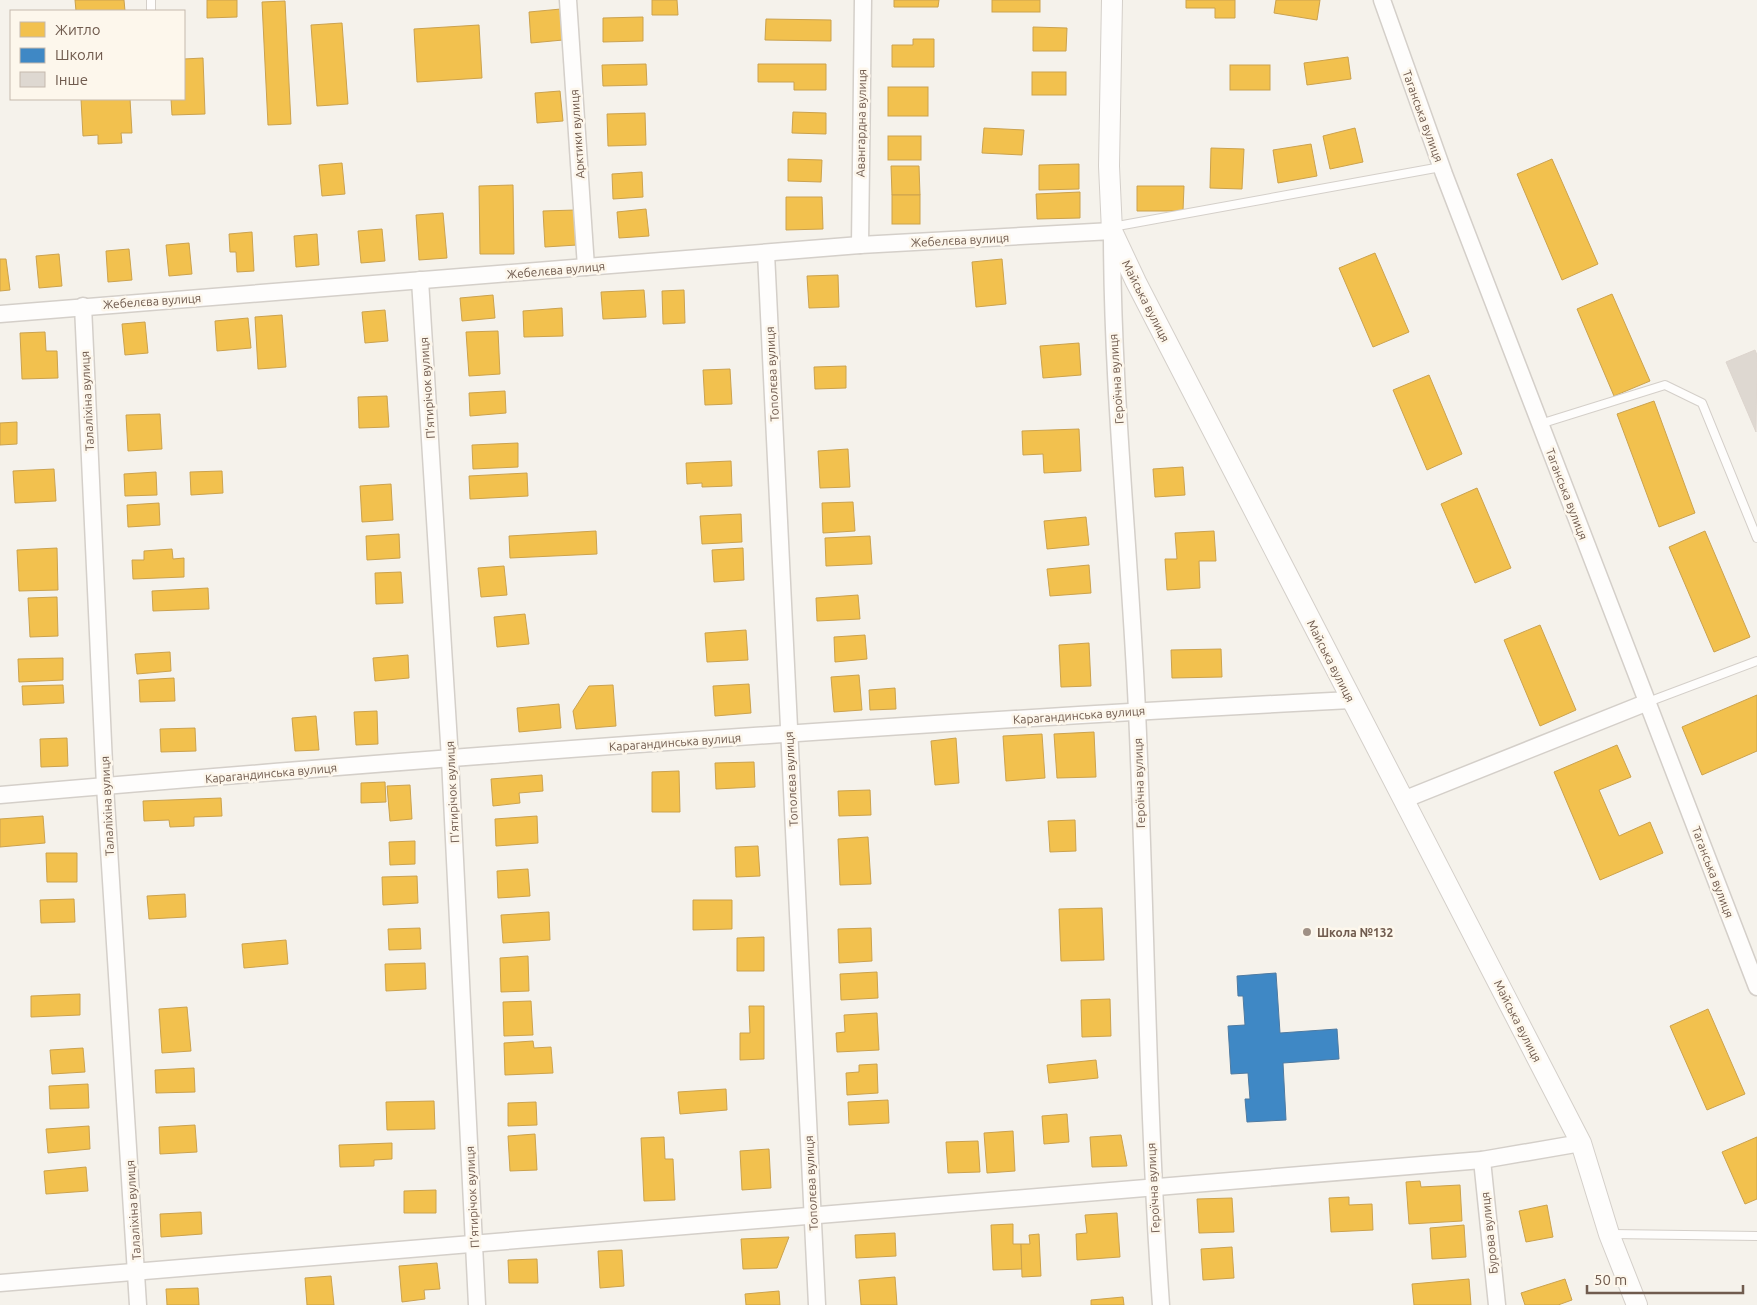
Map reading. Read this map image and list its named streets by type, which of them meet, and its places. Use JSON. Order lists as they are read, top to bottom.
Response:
{
  "streets": {
    "street": [
      "Таганська вулиця",
      "Авангардна вулиця",
      "Арктики вулиця",
      "Жебелєва вулиця",
      "Майська вулиця",
      "Тополєва вулиця",
      "Героїчна вулиця",
      "П’ятирічок вулиця",
      "Талаліхіна вулиця",
      "Карагандинська вулиця",
      "Бурова вулиця"
    ]
  },
  "crossings": [
    ["Авангардна вулиця", "Жебелєва вулиця"],
    ["Арктики вулиця", "Жебелєва вулиця"],
    ["Жебелєва вулиця", "Майська вулиця"],
    ["Жебелєва вулиця", "Тополєва вулиця"],
    ["Жебелєва вулиця", "Героїчна вулиця"],
    ["Жебелєва вулиця", "П’ятирічок вулиця"],
    ["Жебелєва вулиця", "Талаліхіна вулиця"],
    ["Майська вулиця", "Героїчна вулиця"],
    ["Майська вулиця", "Карагандинська вулиця"],
    ["Тополєва вулиця", "Карагандинська вулиця"],
    ["Героїчна вулиця", "Карагандинська вулиця"],
    ["П’ятирічок вулиця", "Карагандинська вулиця"],
    ["Талаліхіна вулиця", "Карагандинська вулиця"]
  ],
  "places": ["Школа №132"],
  "legend": ["Житло", "Школи", "Інше"],
  "scale_bar": "50 m"
}
